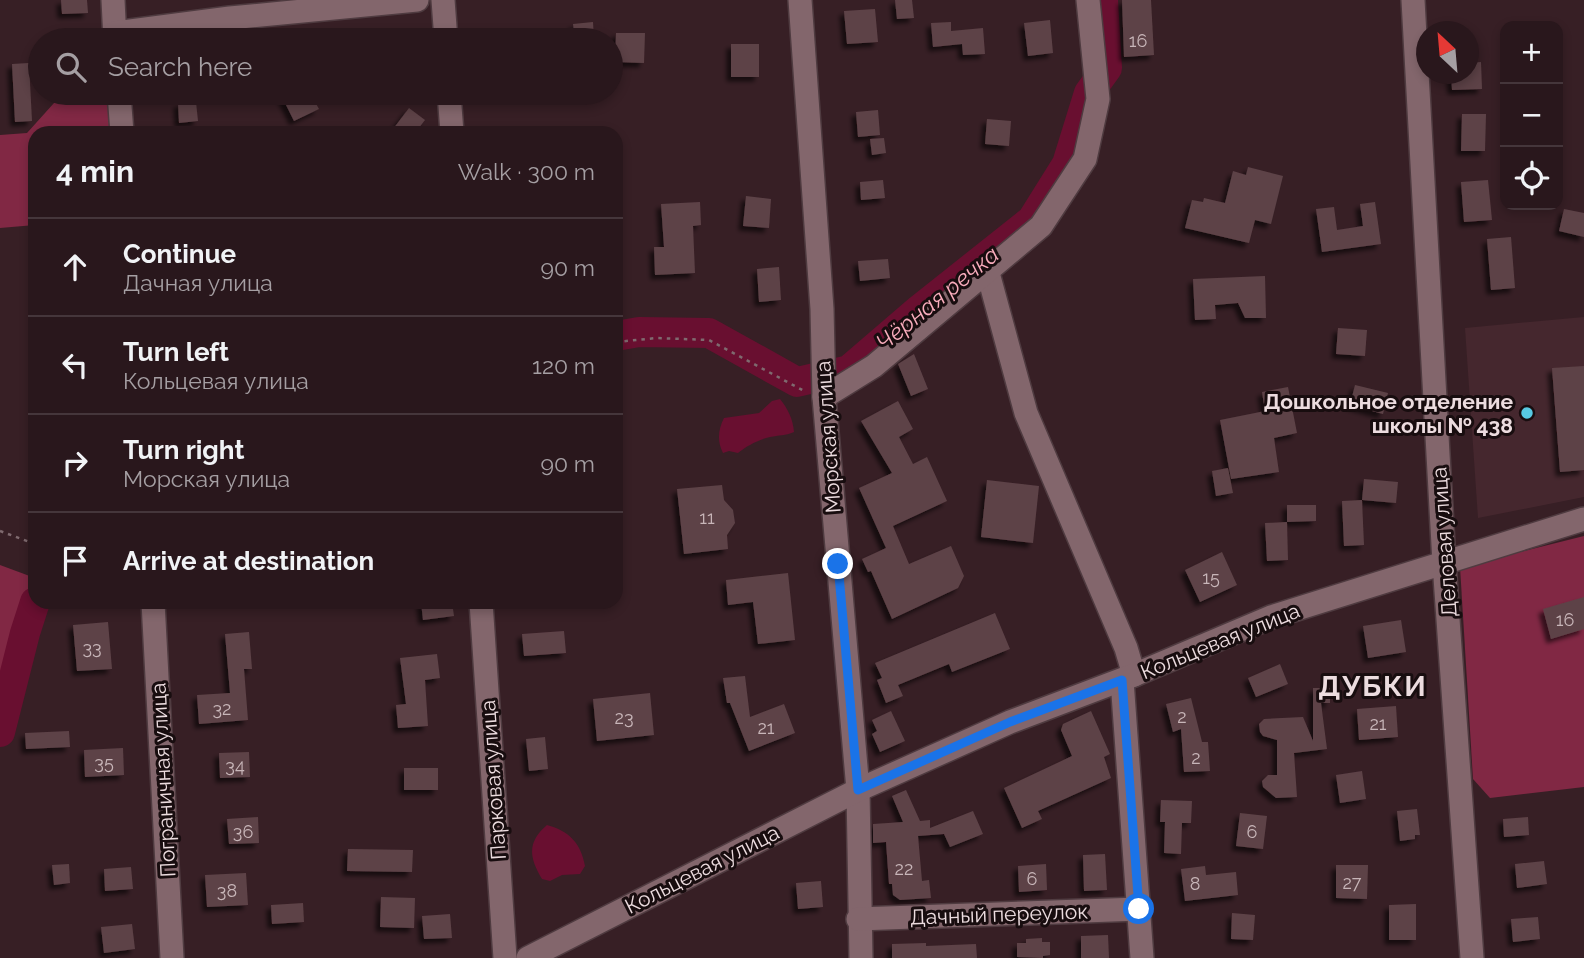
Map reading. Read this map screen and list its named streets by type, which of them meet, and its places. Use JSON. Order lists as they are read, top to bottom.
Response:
{
  "streets": {
    "street": [
      "Морская улица",
      "Деловая улица",
      "Кольцевая улица",
      "Пограничная улица",
      "Парковая улица",
      "Дачный переулок"
    ]
  },
  "crossings": [
    ["Морская улица", "Кольцевая улица"],
    ["Морская улица", "Дачный переулок"],
    ["Деловая улица", "Кольцевая улица"]
  ],
  "districts": ["ДУБКИ"],
  "water": ["Чёрная речка"],
  "places": ["Дошкольное отделение школы № 438"],
  "house_numbers": [
    "16",
    "11",
    "15",
    "16",
    "33",
    "32",
    "2",
    "23",
    "21",
    "21",
    "2",
    "35",
    "34",
    "36",
    "6",
    "22",
    "6",
    "27",
    "8",
    "38"
  ],
  "north": "top left",
  "page": {
    "map_buttons": ["+", "−"],
    "search": "Search here",
    "heading": ["4 min", "Walk · 300 m"],
    "list": [
      ["Continue", "Дачная улица", "90 m"],
      ["Turn left", "Кольцевая улица", "120 m"],
      ["Turn right", "Морская улица", "90 m"],
      "Arrive at destination"
    ]
  }
}
